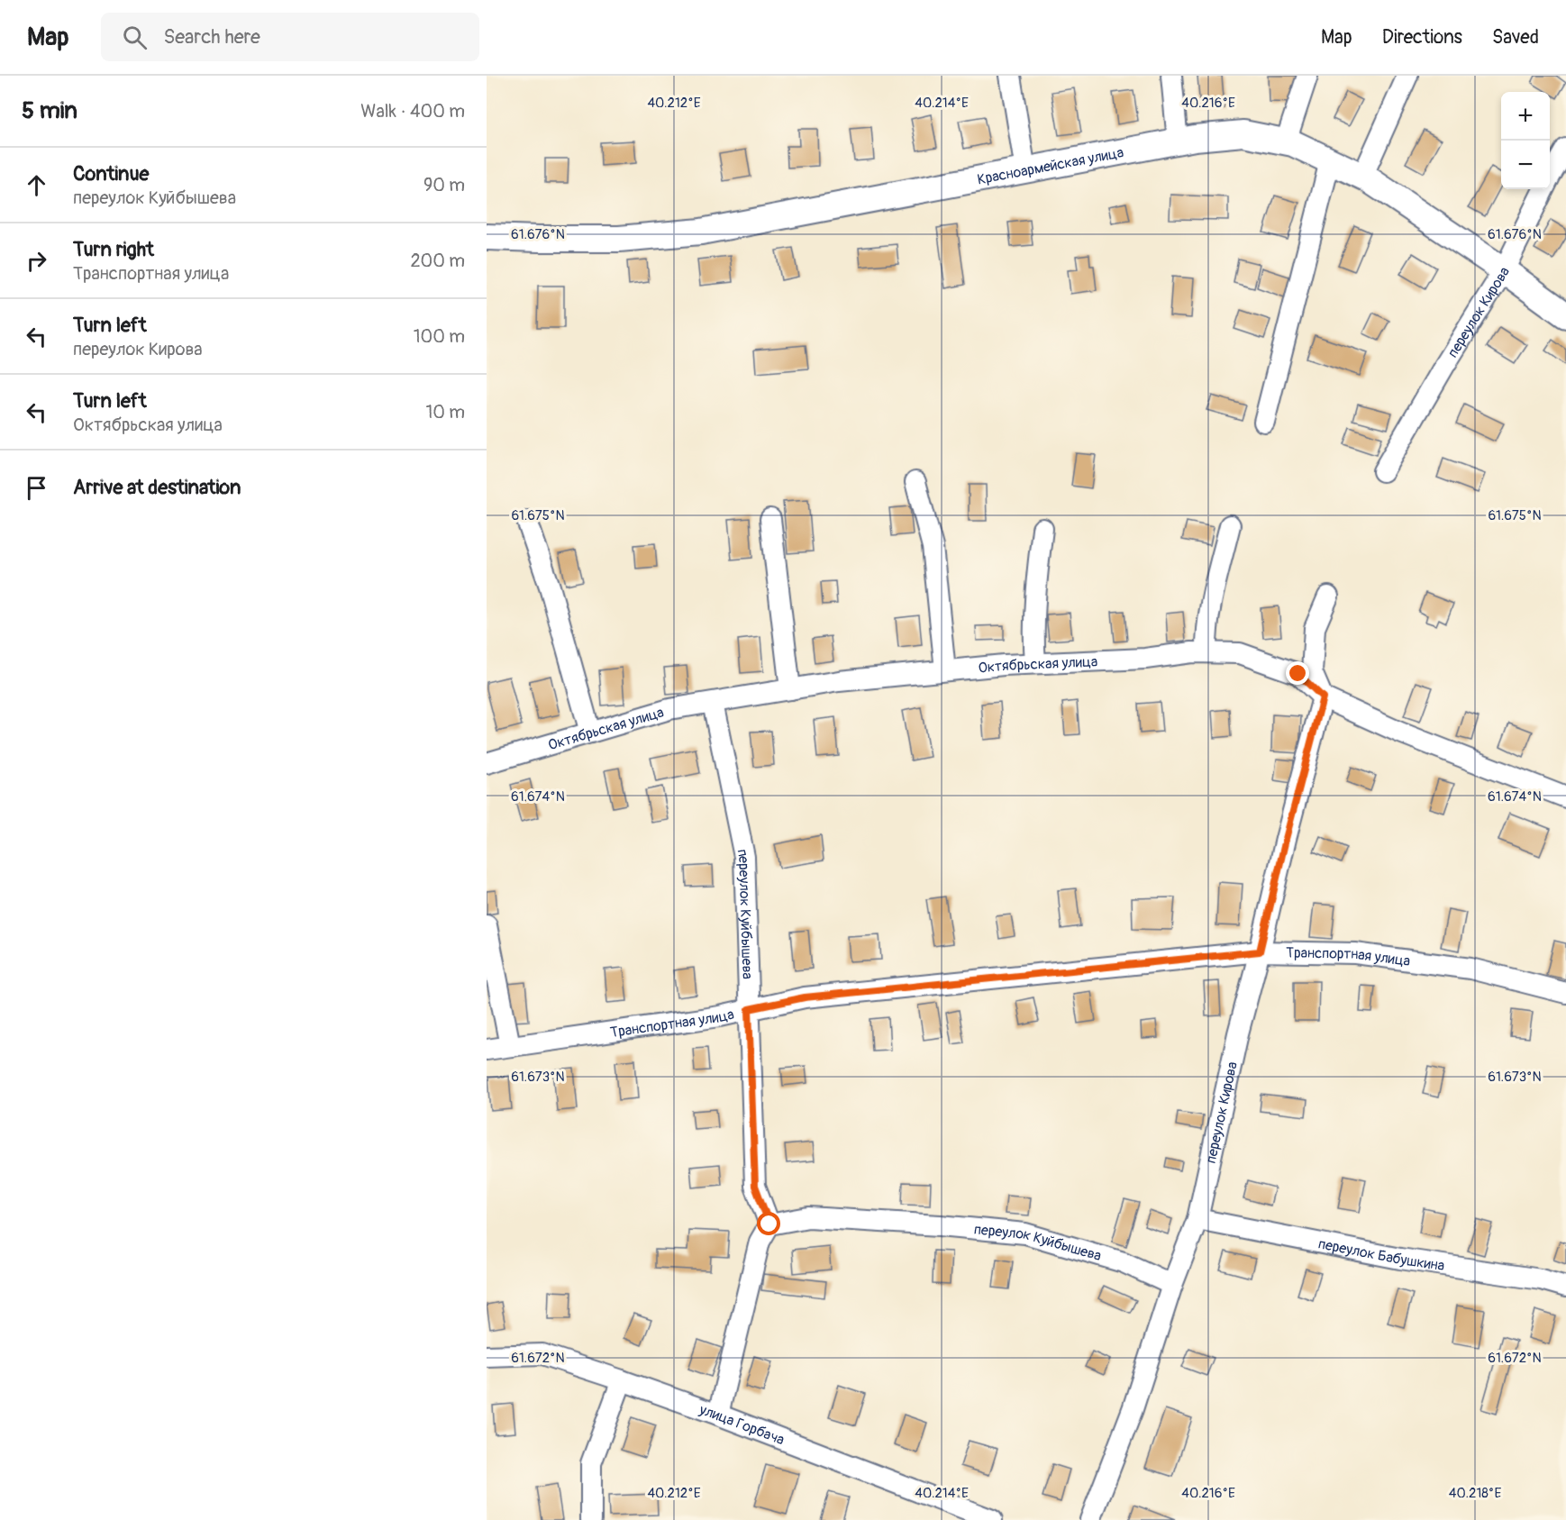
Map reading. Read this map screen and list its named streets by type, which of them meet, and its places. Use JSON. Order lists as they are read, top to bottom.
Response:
{
  "streets": {
    "main road": ["Красноармейская улица"],
    "street": [
      "переулок Кирова",
      "Октябрьская улица",
      "переулок Куйбышева",
      "Транспортная улица",
      "переулок Бабушкина",
      "улица Горбача"
    ]
  },
  "crossings": [
    ["Красноармейская улица", "переулок Кирова"],
    ["переулок Кирова", "Октябрьская улица"],
    ["переулок Кирова", "переулок Куйбышева"],
    ["переулок Кирова", "Транспортная улица"],
    ["переулок Кирова", "переулок Бабушкина"],
    ["Октябрьская улица", "переулок Куйбышева"],
    ["переулок Куйбышева", "Транспортная улица"]
  ],
  "page": {
    "header": "Map",
    "search": "Search here",
    "nav": ["Map", "Directions", "Saved"],
    "heading": ["5 min", "Walk · 400 m"],
    "map_buttons": ["+", "−"],
    "list": [
      ["Continue", "переулок Куйбышева", "90 m"],
      ["Turn right", "Транспортная улица", "200 m"],
      ["Turn left", "переулок Кирова", "100 m"],
      ["Turn left", "Октябрьская улица", "10 m"],
      "Arrive at destination"
    ]
  },
  "coordinates": [
    "40.212°E",
    "40.214°E",
    "40.216°E",
    "61.676°N",
    "61.675°N",
    "61.674°N",
    "61.673°N",
    "61.672°N",
    "40.218°E"
  ]
}
